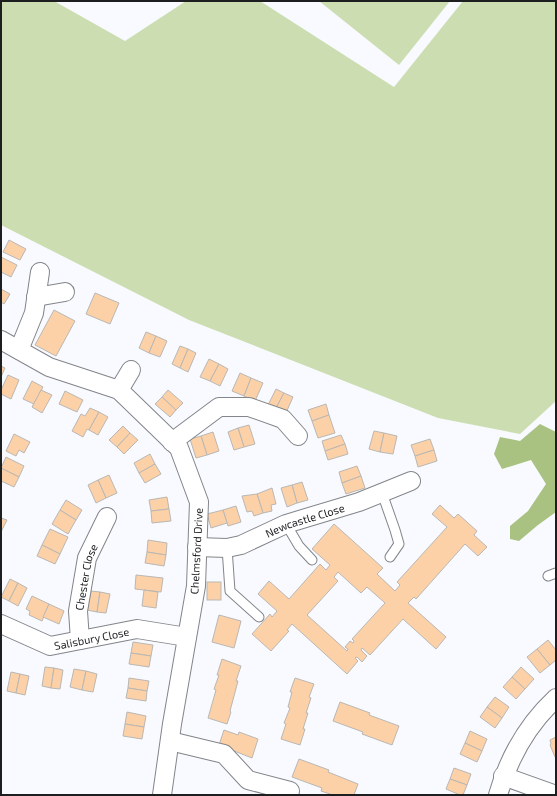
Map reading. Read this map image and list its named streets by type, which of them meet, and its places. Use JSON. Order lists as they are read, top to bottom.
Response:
{
  "streets": {
    "street": [
      "Newcastle Close",
      "Chelmsford Drive",
      "Chester Close",
      "Salisbury Close"
    ]
  },
  "crossings": [
    ["Newcastle Close", "Chelmsford Drive"],
    ["Chelmsford Drive", "Salisbury Close"],
    ["Chester Close", "Salisbury Close"]
  ]
}
